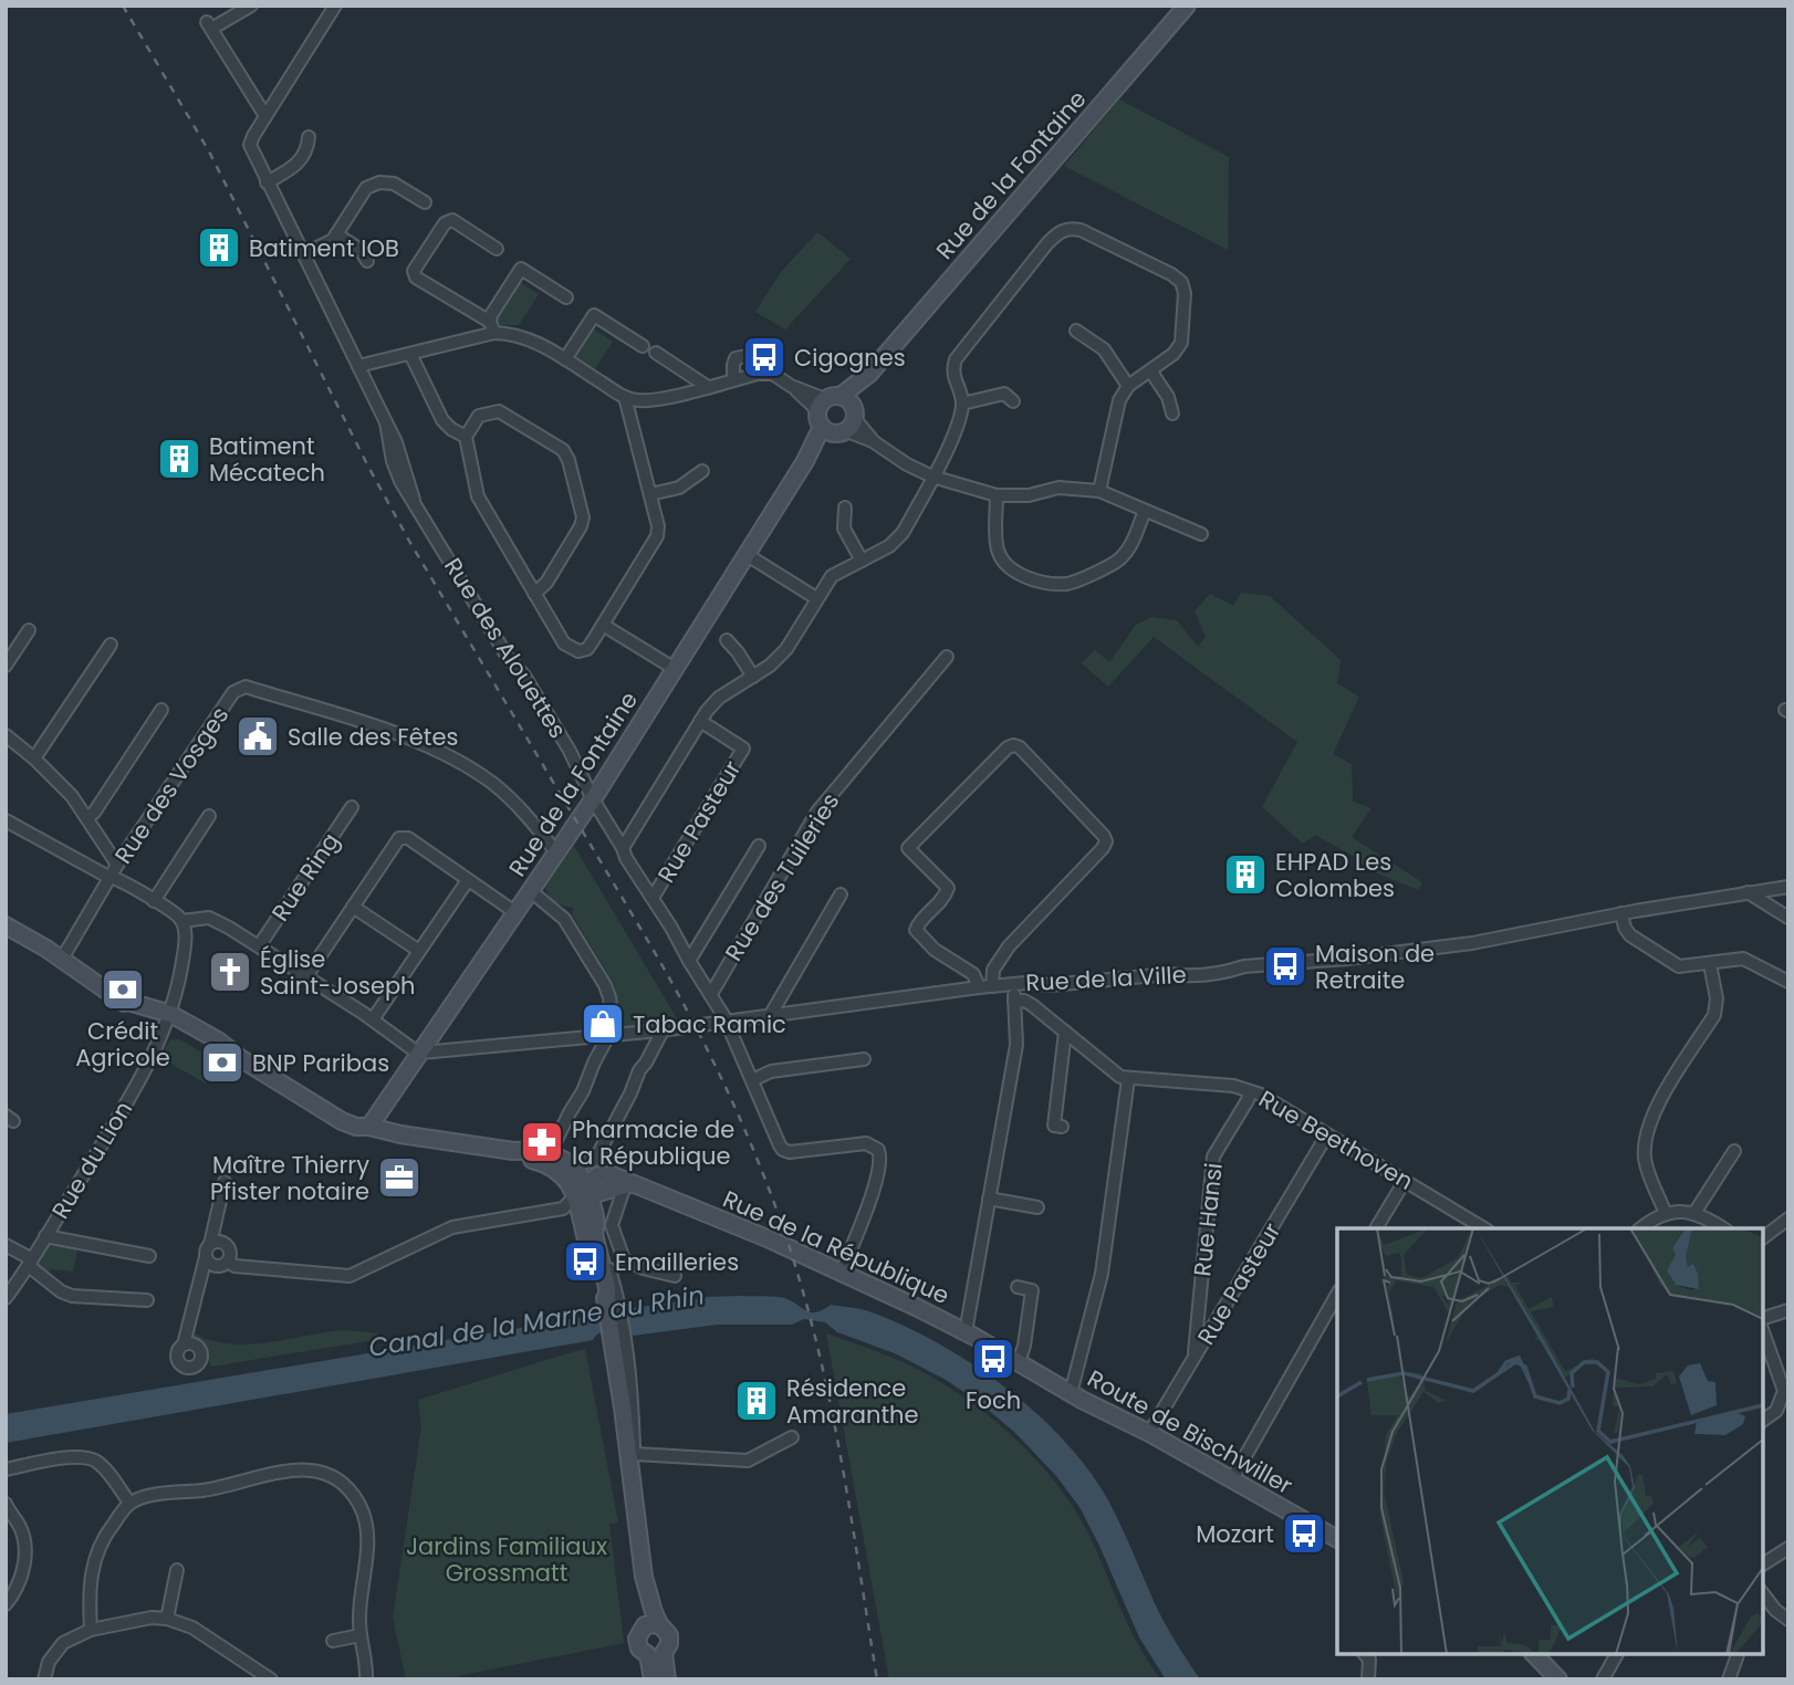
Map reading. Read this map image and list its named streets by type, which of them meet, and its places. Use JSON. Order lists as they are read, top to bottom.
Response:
{
  "streets": {
    "main road": ["Rue de la Fontaine", "Rue de la République", "Route de Bischwiller"],
    "street": [
      "Rue des Alouettes",
      "Rue des Vosges",
      "Rue Pasteur",
      "Rue Ring",
      "Rue des Tuileries",
      "Rue de la Ville",
      "Rue Beethoven",
      "Rue du Lion",
      "Rue Hansi"
    ]
  },
  "crossings": [
    ["Rue de la Fontaine", "Rue des Alouettes"],
    ["Rue de la Fontaine", "Rue des Vosges"],
    ["Rue de la Fontaine", "Rue de la Ville"],
    ["Rue des Alouettes", "Rue Pasteur"],
    ["Rue des Alouettes", "Rue des Tuileries"],
    ["Rue des Alouettes", "Rue de la Ville"],
    ["Rue des Alouettes", "Rue de la République"],
    ["Rue Pasteur", "Rue Beethoven"],
    ["Rue Pasteur", "Rue Hansi"],
    ["Rue Pasteur", "Route de Bischwiller"],
    ["Rue Beethoven", "Rue Hansi"],
    ["Rue de la République", "Route de Bischwiller"]
  ],
  "water": ["Canal de la Marne au Rhin"],
  "parks": ["Jardins Familiaux Grossmatt"],
  "places": {
    "building": [
      "Batiment IOB",
      "Batiment Mécatech",
      "EHPAD Les Colombes",
      "Résidence Amaranthe"
    ],
    "bus stop": [
      "Cigognes",
      "Maison de Retraite",
      "Emailleries",
      "Foch",
      "Mozart"
    ],
    "public building": ["Salle des Fêtes"],
    "church": ["Église Saint-Joseph"],
    "bank": ["Crédit Agricole", "BNP Paribas"],
    "shop": ["Tabac Ramic"],
    "pharmacy": ["Pharmacie de la République"],
    "office": ["Maître Thierry Pfister notaire"]
  }
}
